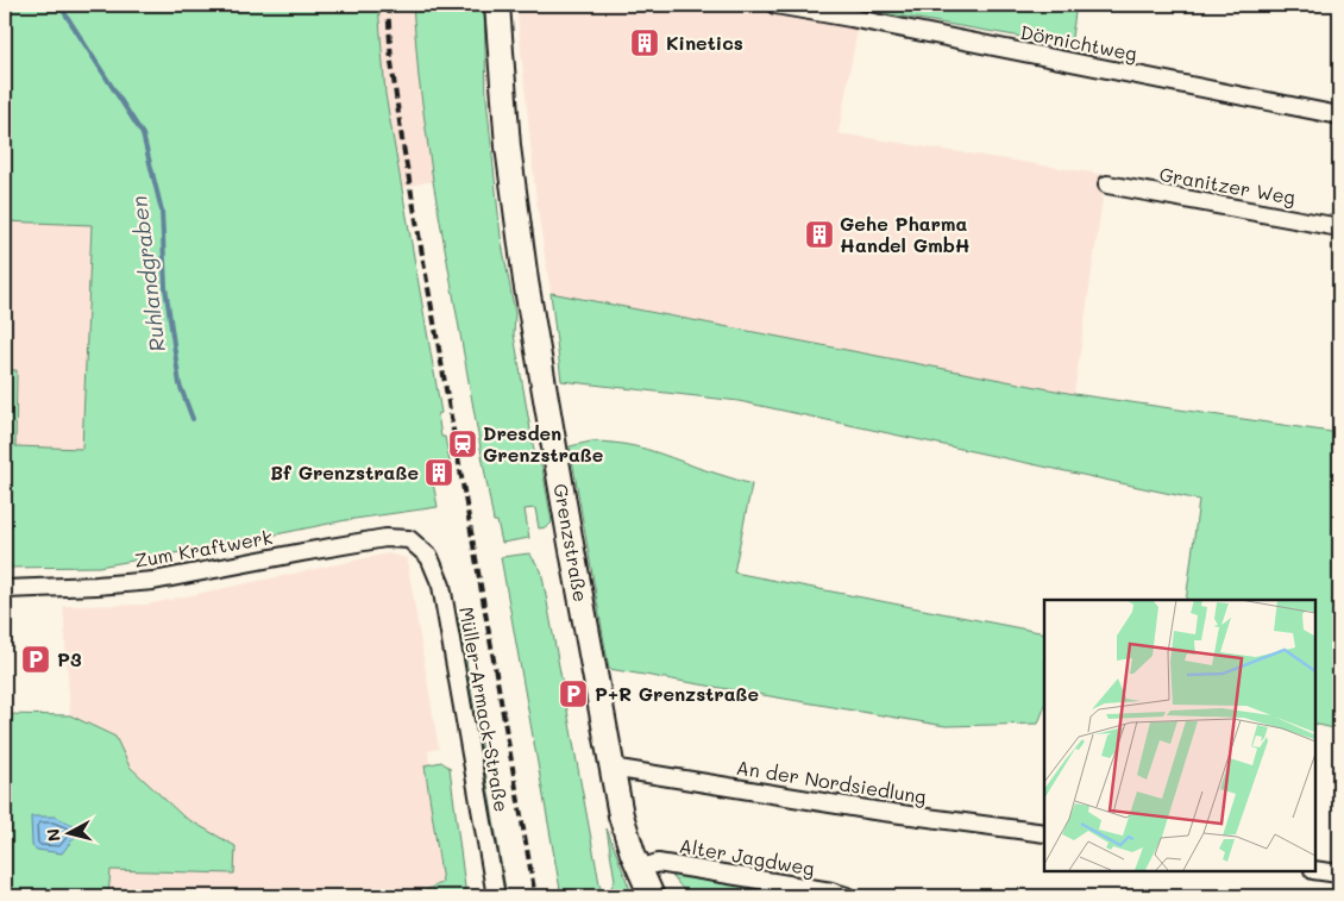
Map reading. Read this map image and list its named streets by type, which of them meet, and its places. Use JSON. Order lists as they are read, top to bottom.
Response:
{
  "streets": {
    "main road": ["Grenzstraße"],
    "street": [
      "Dörnichtweg",
      "Granitzer Weg",
      "Zum Kraftwerk",
      "Müller-Armack-Straße",
      "An der Nordsiedlung",
      "Alter Jagdweg"
    ]
  },
  "crossings": [
    ["Grenzstraße", "An der Nordsiedlung"],
    ["Grenzstraße", "Alter Jagdweg"],
    ["Zum Kraftwerk", "Müller-Armack-Straße"]
  ],
  "water": ["Ruhlandgraben"],
  "places": {
    "building": ["Kinetics", "Gehe Pharma Handel GmbH", "Bf Grenzstraße"],
    "station": ["Dresden Grenzstraße"],
    "parking": ["P3", "P+R Grenzstraße"]
  },
  "north": "left"
}
